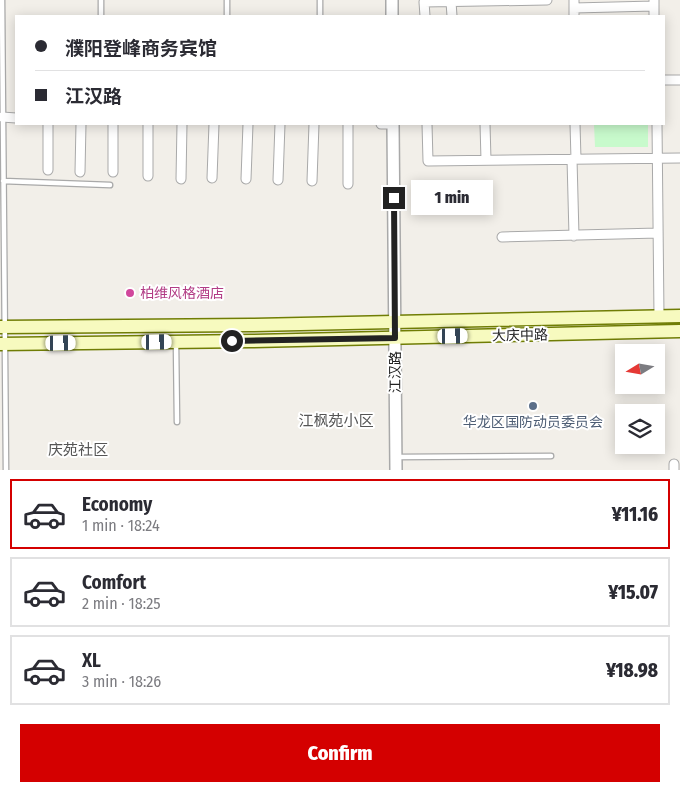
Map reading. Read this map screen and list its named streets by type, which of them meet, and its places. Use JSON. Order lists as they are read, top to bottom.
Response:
{
  "streets": {
    "main road": ["大庆中路"],
    "street": ["江汉路"]
  },
  "crossings": [
    ["大庆中路", "江汉路"]
  ],
  "districts": ["江枫苑小区", "庆苑社区"],
  "places": ["柏维风格酒店", "华龙区国防动员委员会"],
  "north": "left",
  "page": {
    "banner": ["濮阳登峰商务宾馆", "江汉路"],
    "bubble": "1 min",
    "list": [
      {
        "name": "Economy",
        "note": "1 min · 18:24",
        "value": "¥11.16"
      },
      {
        "name": "Comfort",
        "note": "2 min · 18:25",
        "value": "¥15.07"
      },
      {
        "name": "XL",
        "note": "3 min · 18:26",
        "value": "¥18.98"
      }
    ],
    "buttons": "Confirm"
  }
}
